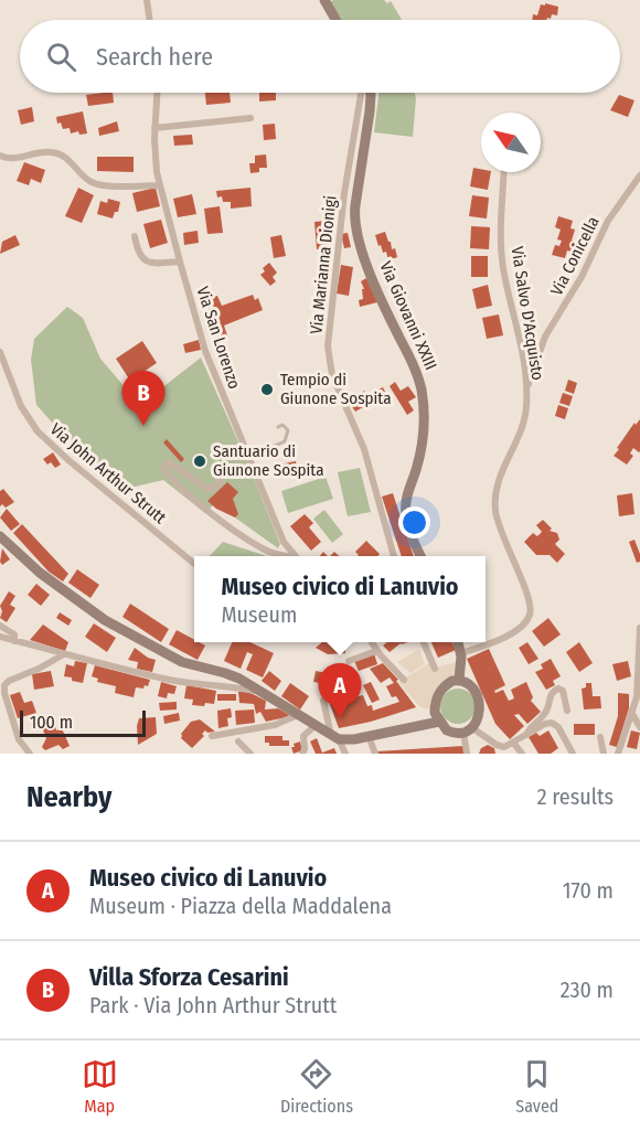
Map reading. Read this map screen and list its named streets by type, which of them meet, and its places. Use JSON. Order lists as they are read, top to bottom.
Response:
{
  "streets": {
    "street": [
      "Via Conicella",
      "Via Marianna Dionigi",
      "Via Salvo D'Acquisto",
      "Via Giovanni XXIII",
      "Via San Lorenzo",
      "Via John Arthur Strutt"
    ]
  },
  "crossings": [
    ["Via Conicella", "Via Salvo D'Acquisto"]
  ],
  "places": ["Tempio di Giunone Sospita", "Santuario di Giunone Sospita"],
  "scale_bar": "100 m",
  "north": "top left",
  "page": {
    "search": "Search here",
    "pins": ["B", "A"],
    "popup": ["Museo civico di Lanuvio", "Museum"],
    "scale": "100 m",
    "heading": ["Nearby", "2 results"],
    "list": [
      {
        "mark": "A",
        "name": "Museo civico di Lanuvio",
        "note": "Museum · Piazza della Maddalena",
        "value": "170 m"
      },
      {
        "mark": "B",
        "name": "Villa Sforza Cesarini",
        "note": "Park · Via John Arthur Strutt",
        "value": "230 m"
      }
    ],
    "nav": ["Map", "Directions", "Saved"]
  }
}
